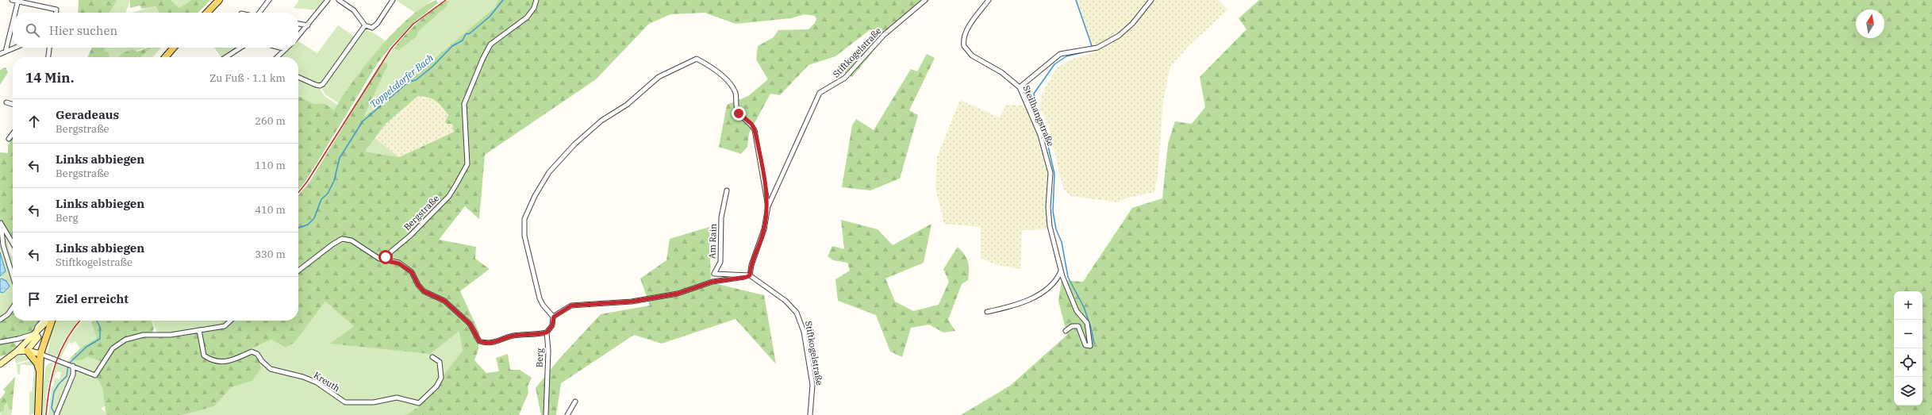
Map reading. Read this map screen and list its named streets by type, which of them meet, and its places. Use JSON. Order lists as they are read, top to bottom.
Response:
{
  "streets": {
    "street": [
      "Stiftkogelstraße",
      "Steilhangstraße",
      "Bergstraße",
      "Am Rain",
      "Berg",
      "Kreuth"
    ]
  },
  "crossings": [
    ["Stiftkogelstraße", "Am Rain"]
  ],
  "water": ["Toppelsdorfer Bach"],
  "north": "top",
  "page": {
    "search": "Hier suchen",
    "heading": ["14 Min.", "Zu Fuß · 1.1 km"],
    "list": [
      ["Geradeaus", "Bergstraße", "260 m"],
      ["Links abbiegen", "Bergstraße", "110 m"],
      ["Links abbiegen", "Berg", "410 m"],
      ["Links abbiegen", "Stiftkogelstraße", "330 m"],
      "Ziel erreicht"
    ],
    "map_buttons": ["+", "−"]
  }
}
